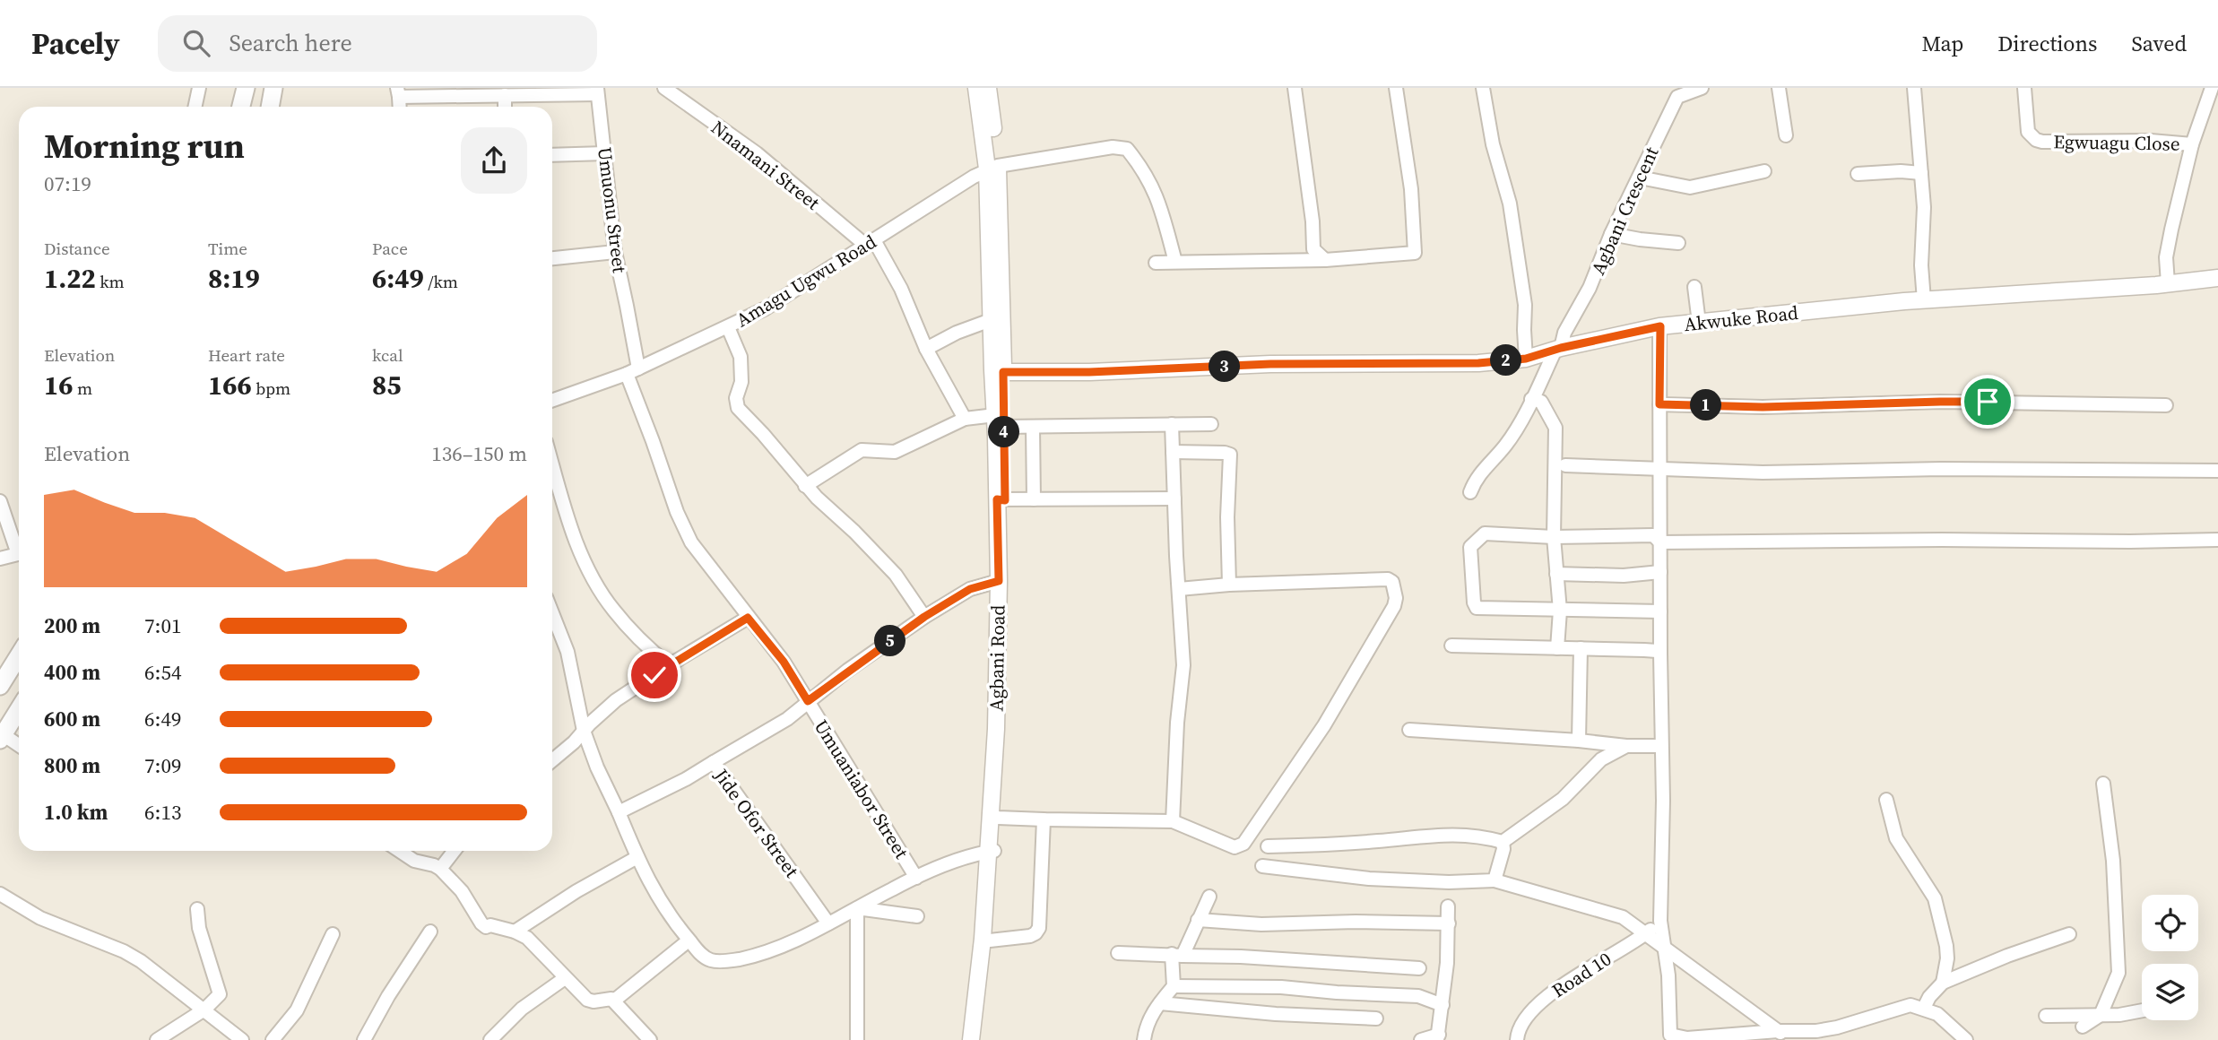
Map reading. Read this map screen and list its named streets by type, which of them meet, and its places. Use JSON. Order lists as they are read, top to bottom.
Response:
{
  "streets": {
    "main road": ["Akwuke Road", "Agbani Road"],
    "street": [
      "Egwuagu Close",
      "Nnamani Street",
      "Umuonu Street",
      "Agbani Crescent",
      "Amagu Ugwu Road",
      "Umuaniabor Street",
      "Jide Ofor Street",
      "Road 10"
    ]
  },
  "crossings": [
    ["Nnamani Street", "Amagu Ugwu Road"],
    ["Umuonu Street", "Amagu Ugwu Road"],
    ["Umuonu Street", "Umuaniabor Street"],
    ["Agbani Crescent", "Akwuke Road"],
    ["Amagu Ugwu Road", "Agbani Road"],
    ["Amagu Ugwu Road", "Umuaniabor Street"],
    ["Akwuke Road", "Agbani Road"],
    ["Agbani Road", "Jide Ofor Street"],
    ["Umuaniabor Street", "Jide Ofor Street"]
  ],
  "page": {
    "header": "Pacely",
    "search": "Search here",
    "nav": ["Map", "Directions", "Saved"],
    "heading": ["Morning run", "07:19"],
    "stats": [
      ["Distance", "1.22 km"],
      ["Time", "8:19"],
      ["Pace", "6:49 /km"],
      ["Elevation", "16 m"],
      ["Heart rate", "166 bpm"],
      ["kcal", "85"]
    ],
    "pins": [
      "2",
      "3",
      "1",
      "4",
      "5"
    ],
    "chart": ["Elevation", "136–150 m"],
    "list": [
      {
        "name": "200 m",
        "note": "7:01"
      },
      {
        "name": "400 m",
        "note": "6:54"
      },
      {
        "name": "600 m",
        "note": "6:49"
      },
      {
        "name": "800 m",
        "note": "7:09"
      },
      {
        "name": "1.0 km",
        "note": "6:13"
      }
    ]
  }
}
